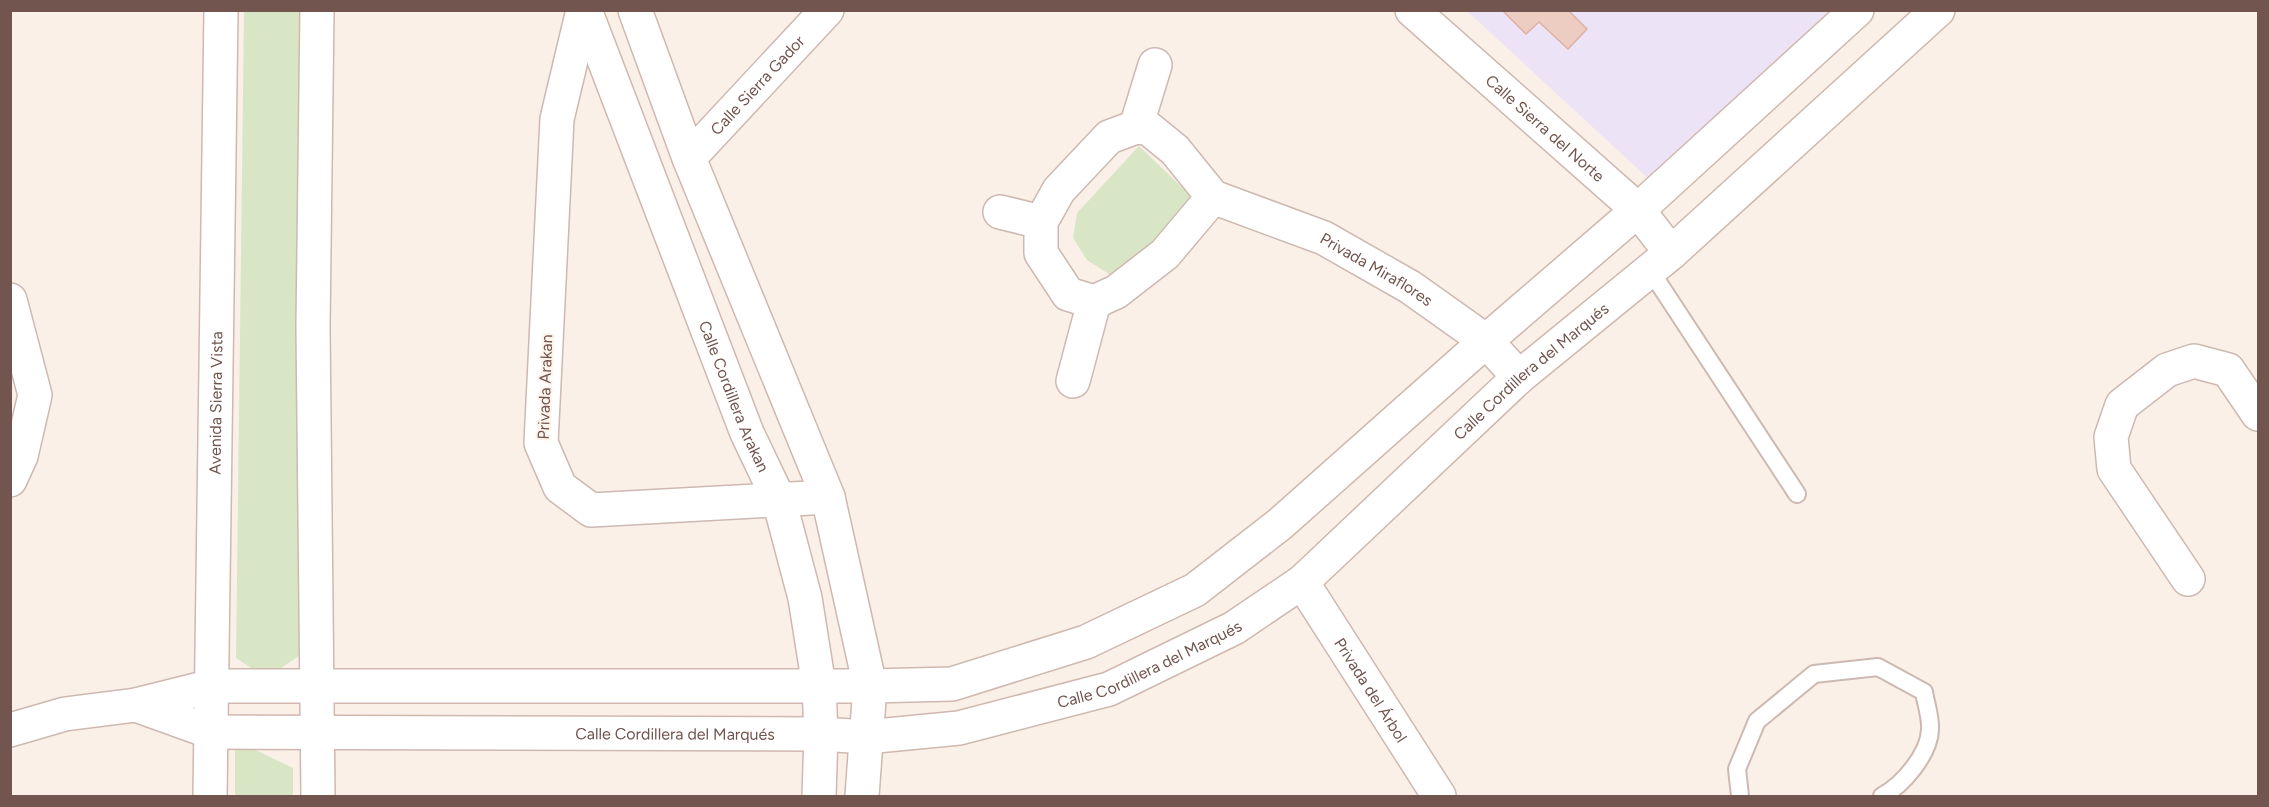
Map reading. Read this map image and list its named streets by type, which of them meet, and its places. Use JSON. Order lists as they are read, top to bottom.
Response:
{
  "streets": {
    "street": [
      "Calle Sierra Gador",
      "Calle Sierra del Norte",
      "Privada Miraflores",
      "Calle Cordillera del Marqués",
      "Privada Arakan",
      "Calle Cordillera Arakan",
      "Avenida Sierra Vista",
      "Privada del Árbol"
    ]
  },
  "crossings": [
    ["Calle Sierra del Norte", "Calle Cordillera del Marqués"],
    ["Privada Miraflores", "Calle Cordillera del Marqués"],
    ["Calle Cordillera del Marqués", "Calle Cordillera Arakan"],
    ["Calle Cordillera del Marqués", "Avenida Sierra Vista"],
    ["Calle Cordillera del Marqués", "Privada del Árbol"],
    ["Privada Arakan", "Calle Cordillera Arakan"]
  ]
}
